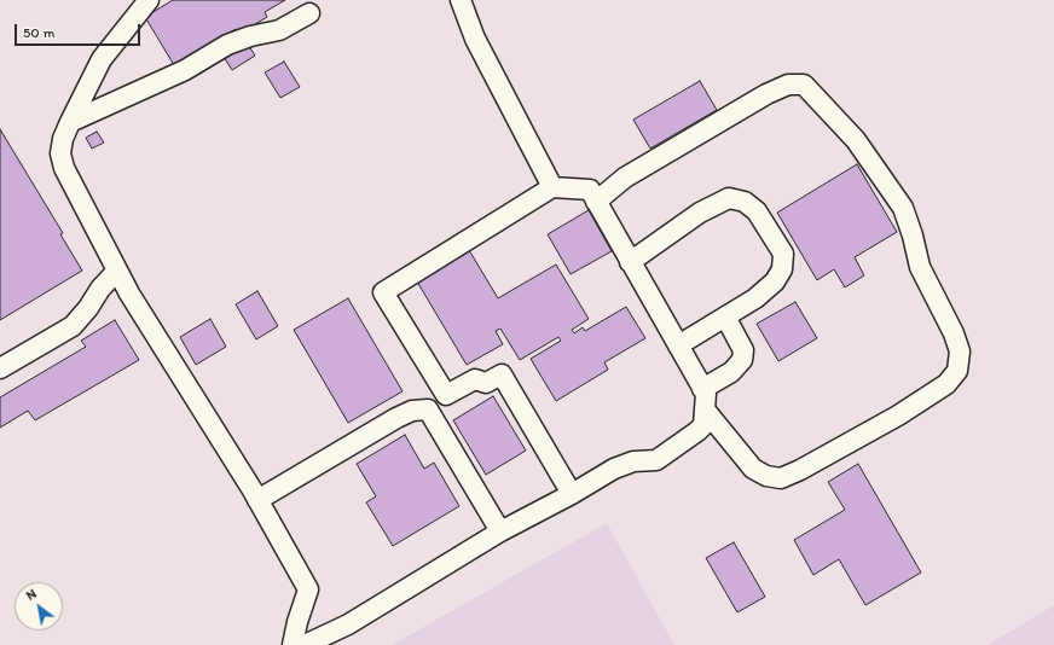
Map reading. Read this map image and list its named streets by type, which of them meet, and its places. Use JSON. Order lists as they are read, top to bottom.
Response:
{
  "scale_bar": "50 m",
  "north": "top left"
}
